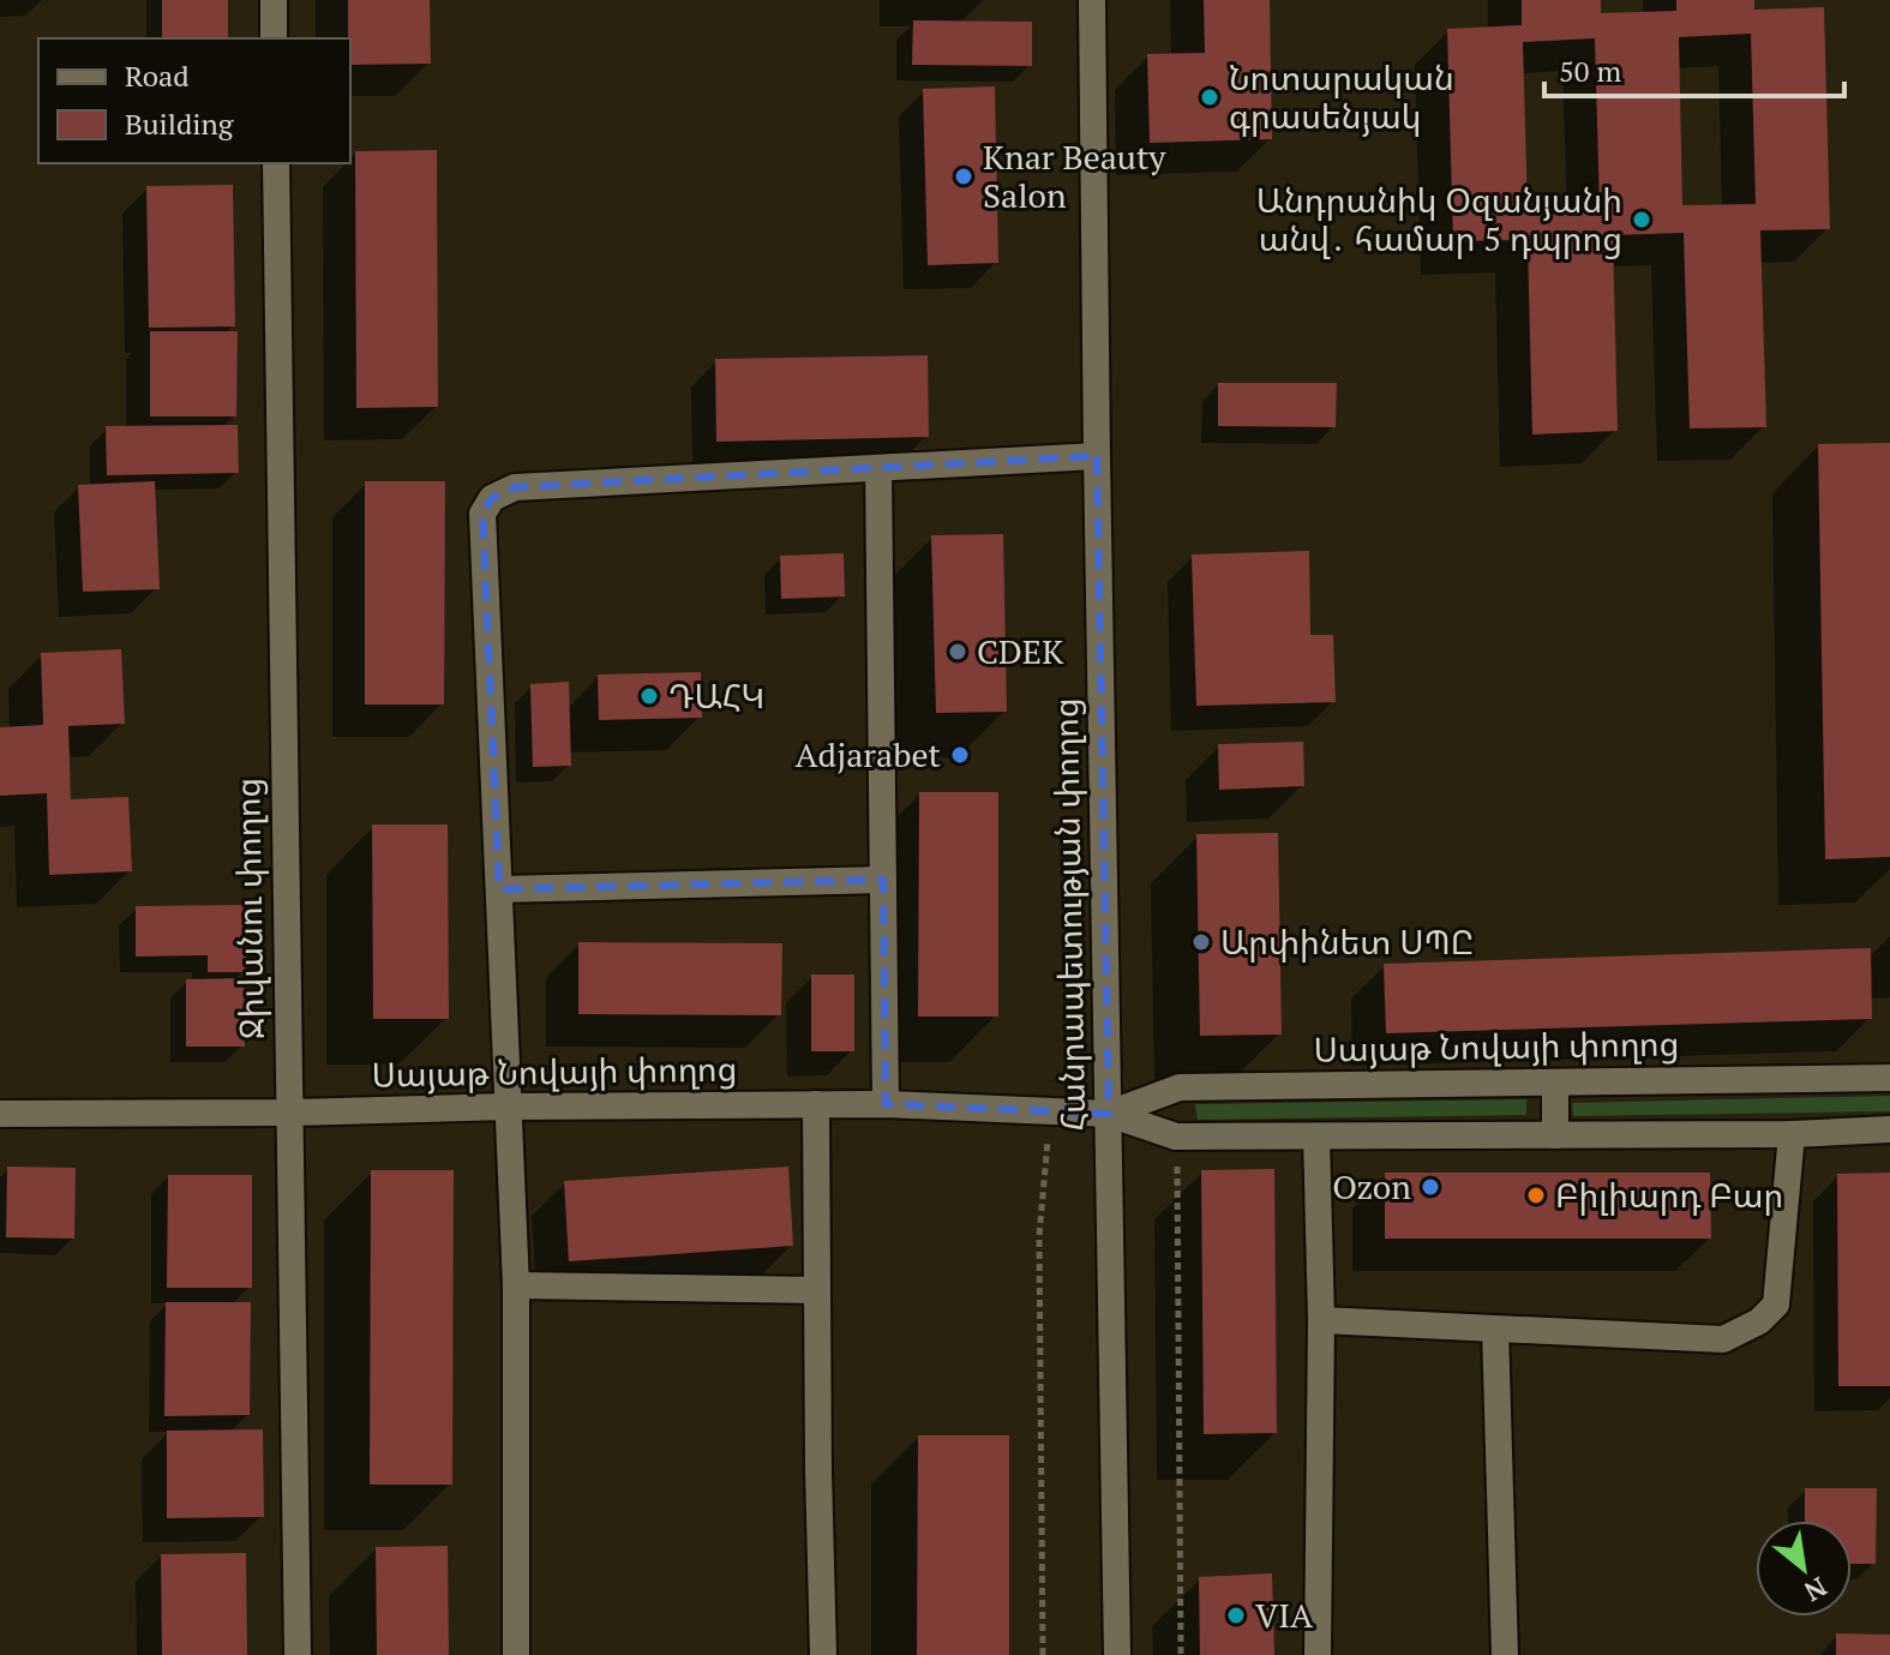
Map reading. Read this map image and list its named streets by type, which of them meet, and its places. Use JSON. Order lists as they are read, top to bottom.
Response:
{
  "streets": {
    "street": ["Ջիվանու փողոց", "Հանրապետության փողոց", "Սայաթ Նովայի փողոց"]
  },
  "crossings": [
    ["Ջիվանու փողոց", "Սայաթ Նովայի փողոց"],
    ["Հանրապետության փողոց", "Սայաթ Նովայի փողոց"]
  ],
  "places": [
    "Նոտարական գրասենյակ",
    "Knar Beauty Salon",
    "Անդրանիկ Օզանյանի անվ․ համար 5 դպրոց",
    "CDEK",
    "ԴԱՀԿ",
    "Adjarabet",
    "Արփինետ ՍՊԸ",
    "Ozon",
    "Բիլիարդ Բար",
    "VIA"
  ],
  "legend": ["Road", "Building"],
  "scale_bar": "50 m",
  "north": "bottom right"
}
